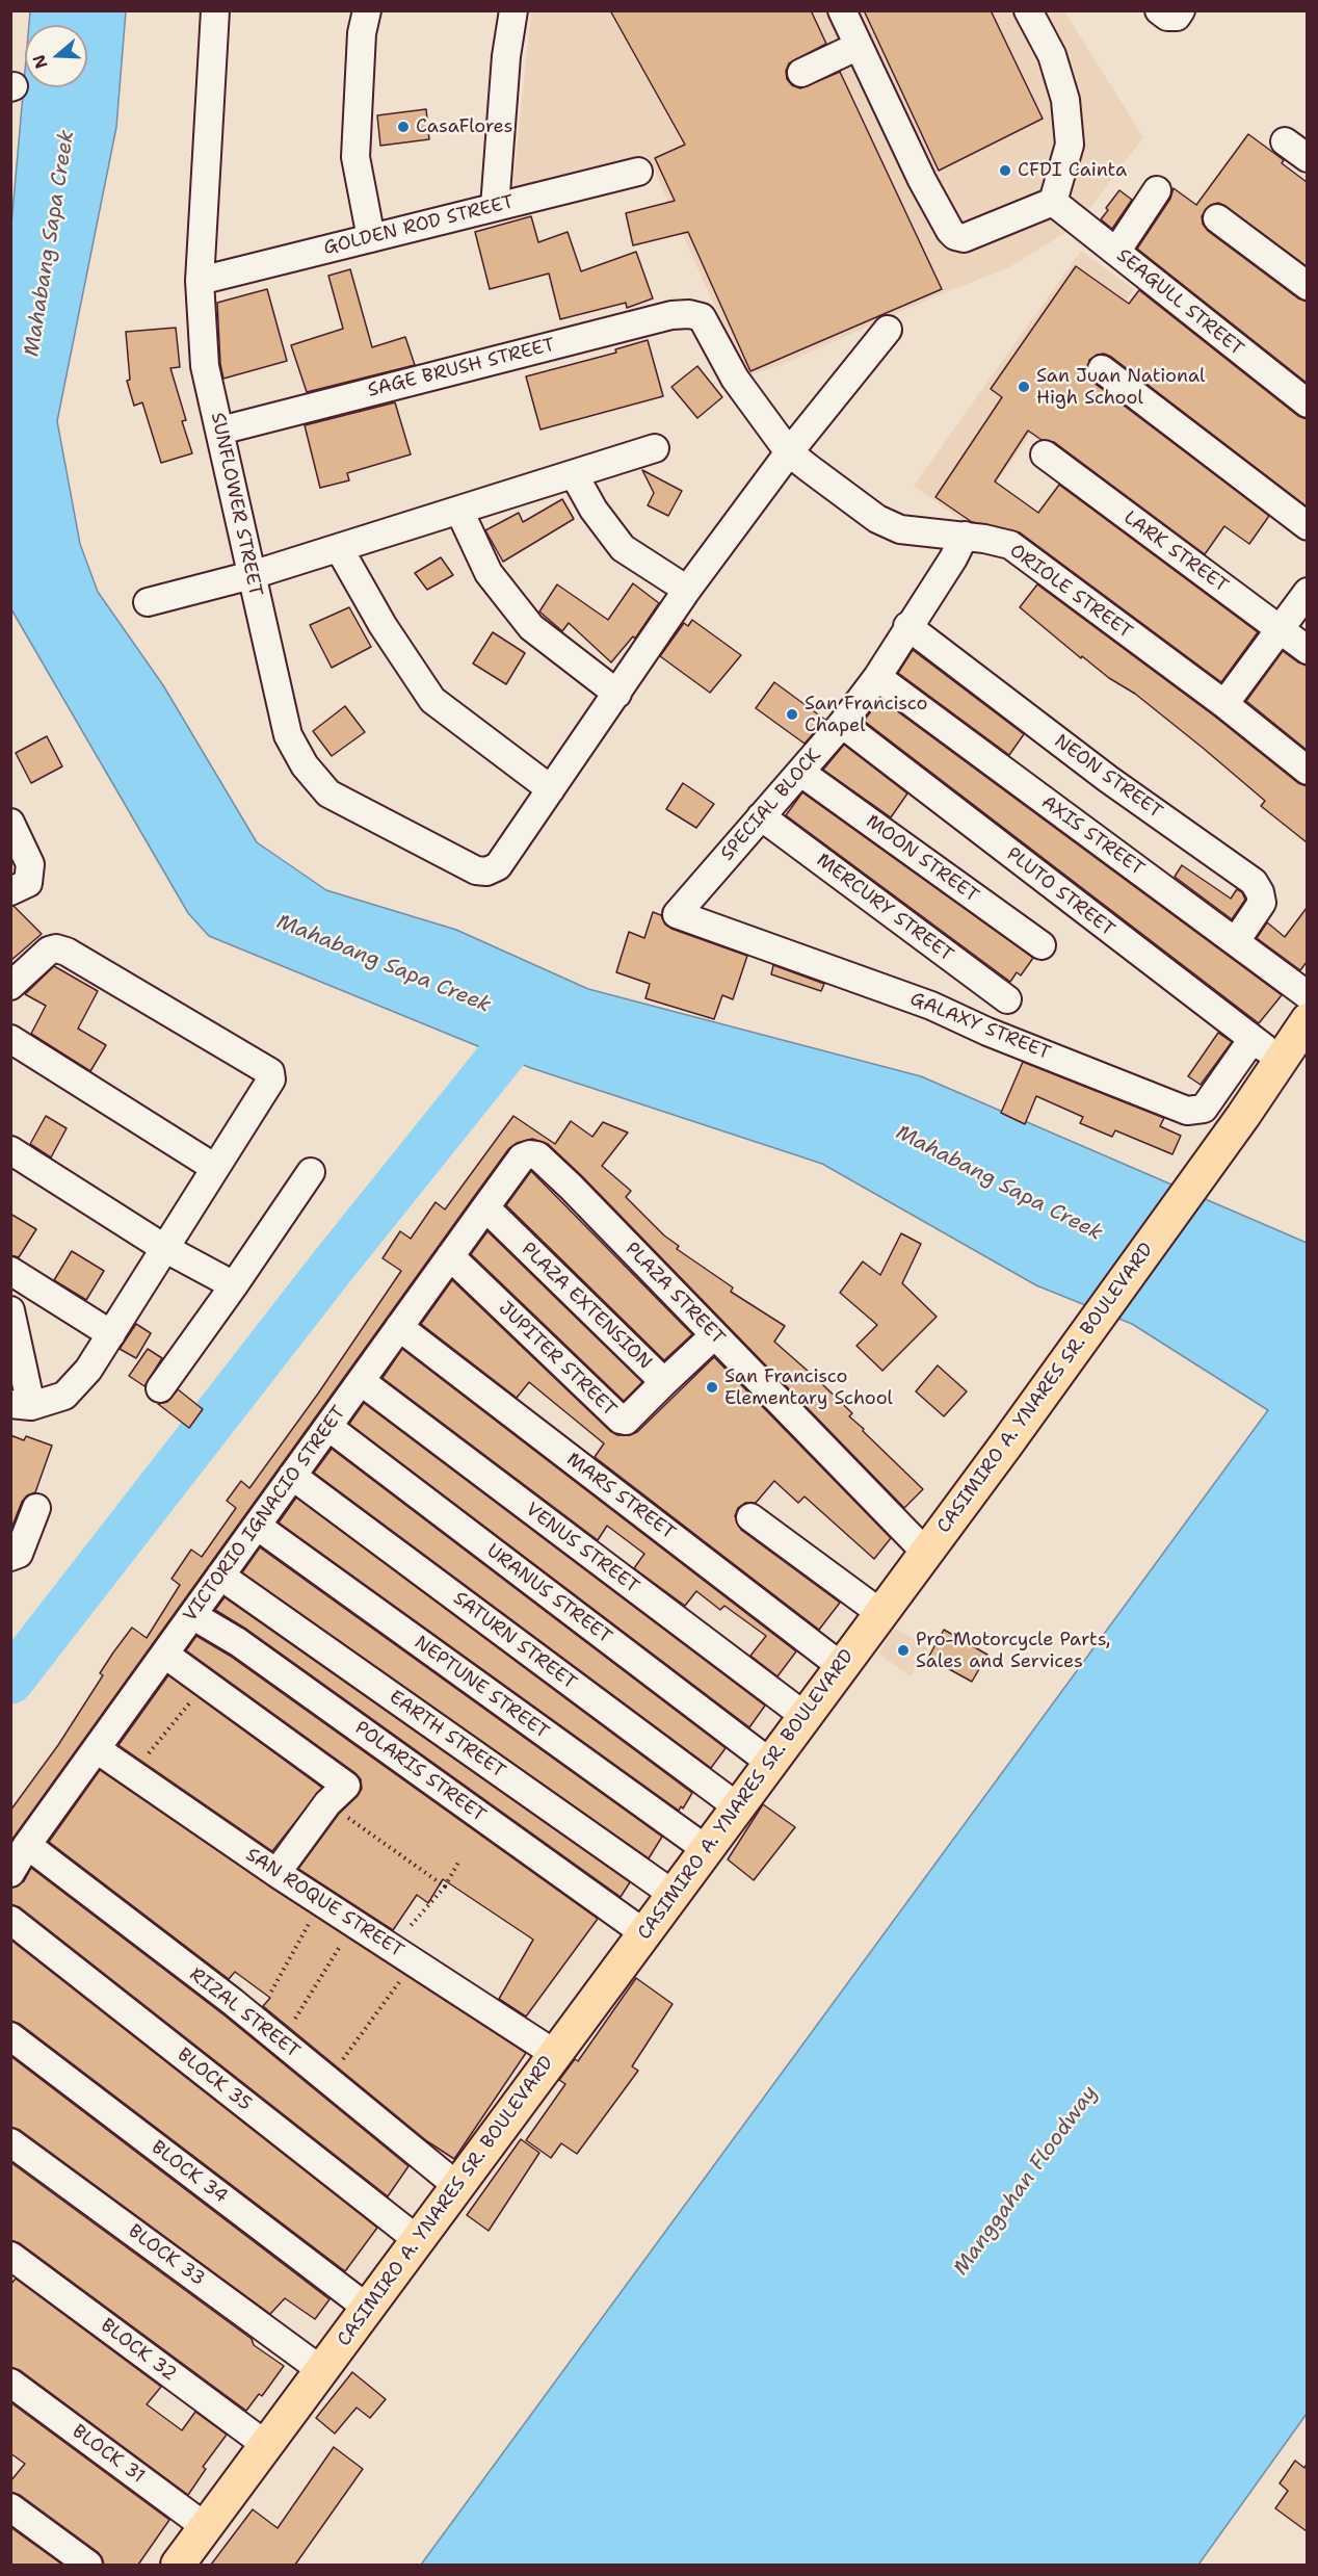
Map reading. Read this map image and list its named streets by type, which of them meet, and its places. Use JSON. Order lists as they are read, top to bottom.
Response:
{
  "streets": {
    "main road": ["CASIMIRO A. YNARES SR. BOULEVARD"],
    "street": [
      "GOLDEN ROD STREET",
      "SEAGULL STREET",
      "SAGE BRUSH STREET",
      "SUNFLOWER STREET",
      "LARK STREET",
      "ORIOLE STREET",
      "NEON STREET",
      "SPECIAL BLOCK",
      "AXIS STREET",
      "MOON STREET",
      "PLUTO STREET",
      "MERCURY STREET",
      "GALAXY STREET",
      "PLAZA STREET",
      "PLAZA EXTENSION",
      "JUPITER STREET",
      "MARS STREET",
      "VICTORIO IGNACIO STREET",
      "VENUS STREET",
      "URANUS STREET",
      "SATURN STREET",
      "NEPTUNE STREET",
      "EARTH STREET",
      "POLARIS STREET",
      "SAN ROQUE STREET",
      "RIZAL STREET",
      "BLOCK 35",
      "BLOCK 34",
      "BLOCK 33",
      "BLOCK 32",
      "BLOCK 31"
    ]
  },
  "crossings": [
    ["GOLDEN ROD STREET", "SUNFLOWER STREET"],
    ["SAGE BRUSH STREET", "SUNFLOWER STREET"],
    ["SAGE BRUSH STREET", "ORIOLE STREET"],
    ["ORIOLE STREET", "SPECIAL BLOCK"],
    ["NEON STREET", "SPECIAL BLOCK"],
    ["NEON STREET", "AXIS STREET"],
    ["SPECIAL BLOCK", "AXIS STREET"],
    ["SPECIAL BLOCK", "MOON STREET"],
    ["SPECIAL BLOCK", "PLUTO STREET"],
    ["SPECIAL BLOCK", "MERCURY STREET"],
    ["SPECIAL BLOCK", "GALAXY STREET"],
    ["PLUTO STREET", "GALAXY STREET"],
    ["PLUTO STREET", "CASIMIRO A. YNARES SR. BOULEVARD"],
    ["PLAZA STREET", "PLAZA EXTENSION"],
    ["PLAZA STREET", "CASIMIRO A. YNARES SR. BOULEVARD"],
    ["PLAZA STREET", "VICTORIO IGNACIO STREET"],
    ["PLAZA EXTENSION", "JUPITER STREET"],
    ["PLAZA EXTENSION", "VICTORIO IGNACIO STREET"],
    ["JUPITER STREET", "VICTORIO IGNACIO STREET"],
    ["CASIMIRO A. YNARES SR. BOULEVARD", "MARS STREET"],
    ["CASIMIRO A. YNARES SR. BOULEVARD", "VENUS STREET"],
    ["CASIMIRO A. YNARES SR. BOULEVARD", "URANUS STREET"],
    ["CASIMIRO A. YNARES SR. BOULEVARD", "SATURN STREET"],
    ["CASIMIRO A. YNARES SR. BOULEVARD", "NEPTUNE STREET"],
    ["CASIMIRO A. YNARES SR. BOULEVARD", "EARTH STREET"],
    ["CASIMIRO A. YNARES SR. BOULEVARD", "POLARIS STREET"],
    ["CASIMIRO A. YNARES SR. BOULEVARD", "SAN ROQUE STREET"],
    ["CASIMIRO A. YNARES SR. BOULEVARD", "RIZAL STREET"],
    ["CASIMIRO A. YNARES SR. BOULEVARD", "BLOCK 35"],
    ["CASIMIRO A. YNARES SR. BOULEVARD", "BLOCK 34"],
    ["CASIMIRO A. YNARES SR. BOULEVARD", "BLOCK 33"],
    ["CASIMIRO A. YNARES SR. BOULEVARD", "BLOCK 32"],
    ["CASIMIRO A. YNARES SR. BOULEVARD", "BLOCK 31"],
    ["MARS STREET", "VICTORIO IGNACIO STREET"],
    ["VICTORIO IGNACIO STREET", "VENUS STREET"],
    ["VICTORIO IGNACIO STREET", "URANUS STREET"],
    ["VICTORIO IGNACIO STREET", "SATURN STREET"],
    ["VICTORIO IGNACIO STREET", "NEPTUNE STREET"],
    ["VICTORIO IGNACIO STREET", "EARTH STREET"],
    ["VICTORIO IGNACIO STREET", "POLARIS STREET"],
    ["VICTORIO IGNACIO STREET", "SAN ROQUE STREET"],
    ["VICTORIO IGNACIO STREET", "RIZAL STREET"]
  ],
  "water": ["Mahabang Sapa Creek", "Manggahan Floodway"],
  "places": [
    "CasaFlores",
    "CFDI Cainta",
    "San Juan National High School",
    "San Francisco Chapel",
    "San Francisco Elementary School",
    "Pro-Motorcycle Parts, Sales and Services"
  ],
  "north": "left"
}
